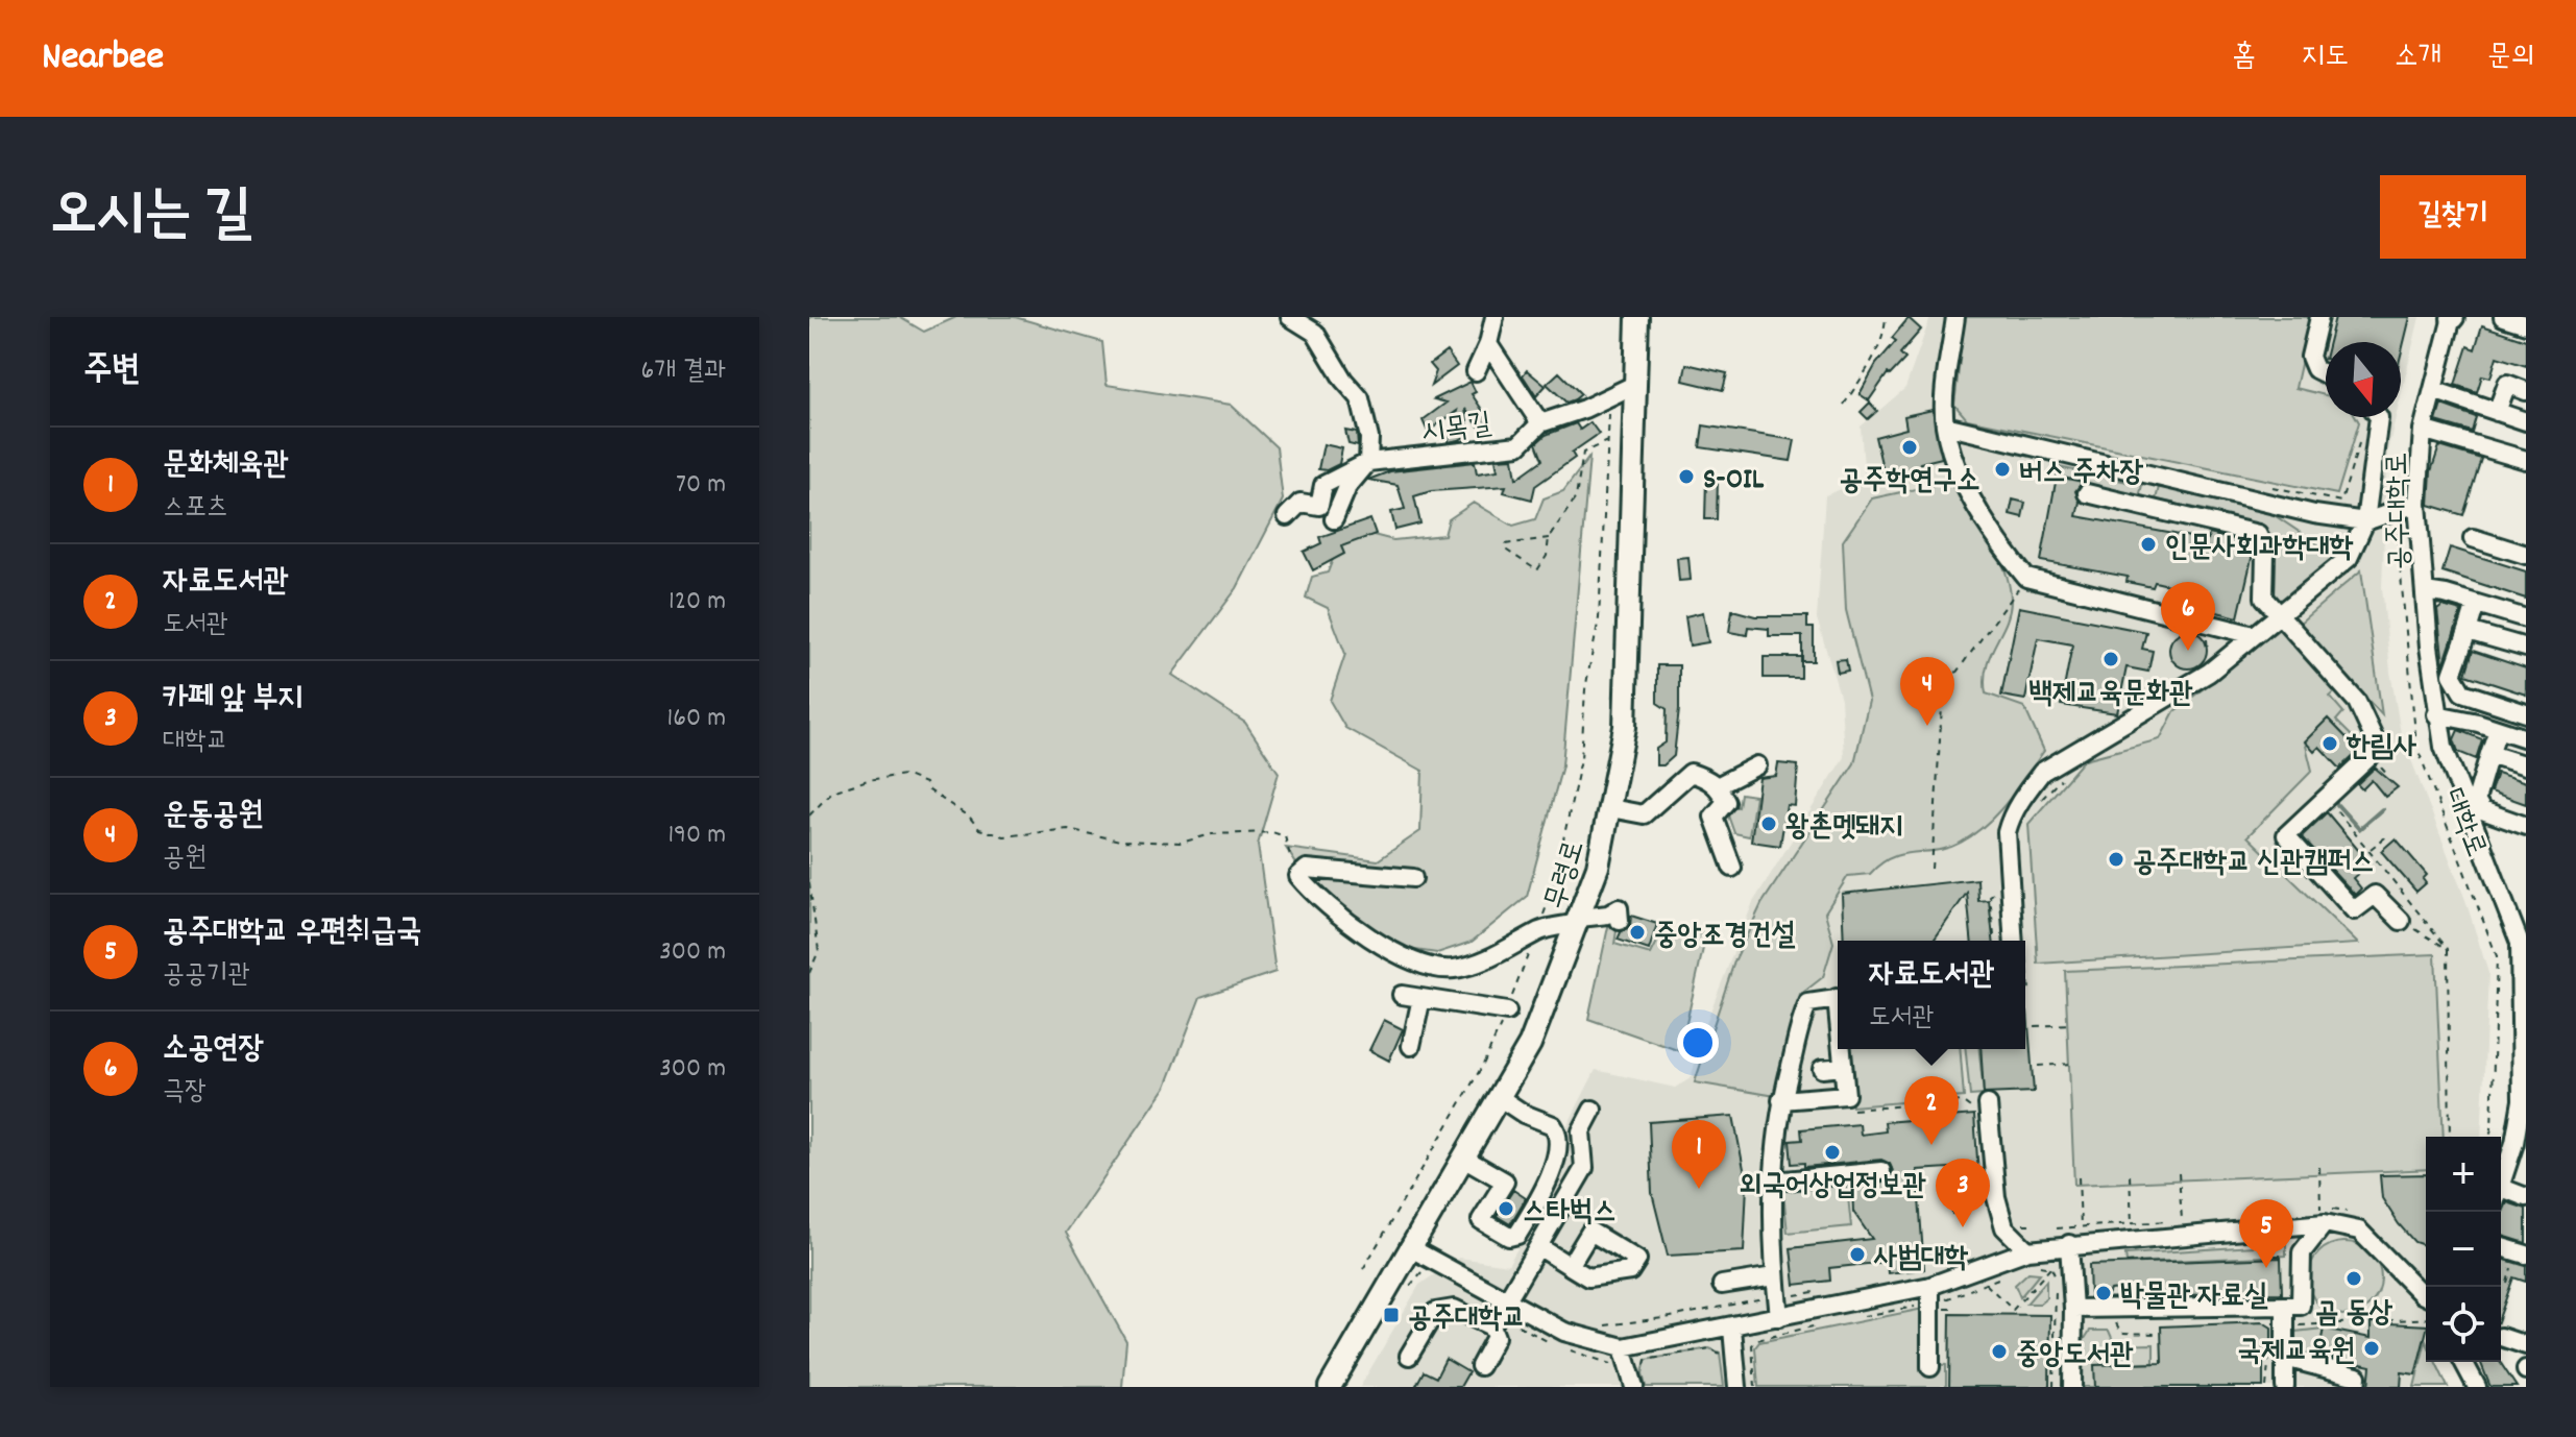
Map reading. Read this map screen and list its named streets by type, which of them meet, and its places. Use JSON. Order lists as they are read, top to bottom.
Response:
{
  "streets": {
    "main road": ["무령로"],
    "street": ["시목길", "공주대학로"],
    "path": ["대학로"]
  },
  "crossings": [
    ["시목길", "무령로"]
  ],
  "places": {
    "other": [
      "공주학연구소",
      "버스 주차장",
      "S-OIL",
      "인문사회과학대학",
      "백제교육문화관",
      "한림사",
      "왕촌멧돼지",
      "공주대학교 신관캠퍼스",
      "중앙조경건설",
      "외국어상업정보관",
      "스타벅스",
      "사범대학",
      "곰 동상",
      "박물관 자료실",
      "국제교육원",
      "중앙도서관"
    ],
    "transit": ["공주대학교"]
  },
  "north": "bottom",
  "page": {
    "header": "Nearbee",
    "nav": [
      "홈",
      "지도",
      "소개",
      "문의"
    ],
    "title": "오시는 길",
    "buttons": "길찾기",
    "heading": ["주변", "6개 결과"],
    "list": [
      {
        "mark": "1",
        "name": "문화체육관",
        "note": "스포츠",
        "value": "70 m"
      },
      {
        "mark": "2",
        "name": "자료도서관",
        "note": "도서관",
        "value": "120 m"
      },
      {
        "mark": "3",
        "name": "카페 앞 부지",
        "note": "대학교",
        "value": "160 m"
      },
      {
        "mark": "4",
        "name": "운동공원",
        "note": "공원",
        "value": "190 m"
      },
      {
        "mark": "5",
        "name": "공주대학교 우편취급국",
        "note": "공공기관",
        "value": "300 m"
      },
      {
        "mark": "6",
        "name": "소공연장",
        "note": "극장",
        "value": "300 m"
      }
    ],
    "pins": [
      "6",
      "4",
      "2",
      "1",
      "3",
      "5"
    ],
    "popup": ["자료도서관", "도서관"],
    "map_buttons": ["+", "−"]
  }
}
